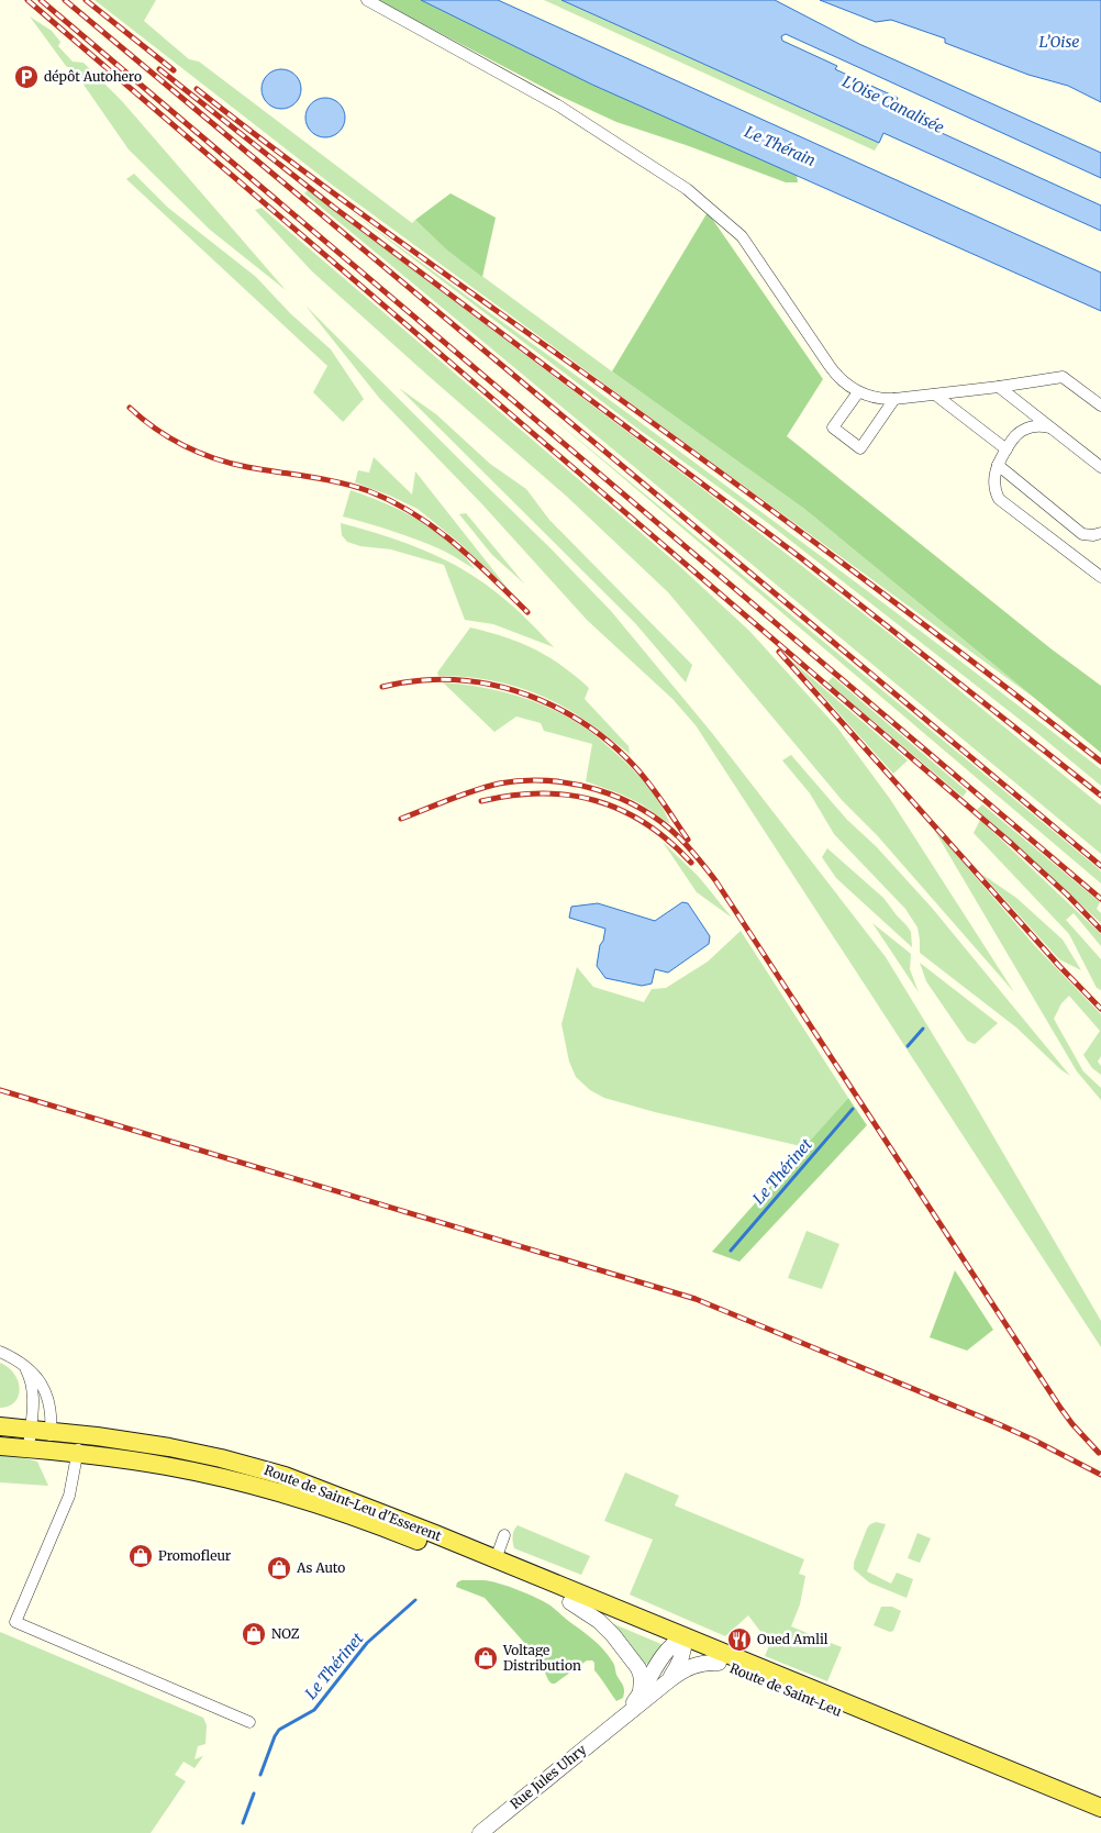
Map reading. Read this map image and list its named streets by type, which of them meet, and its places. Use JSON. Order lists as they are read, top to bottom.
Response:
{
  "streets": {
    "main road": ["Route de Saint-Leu d'Esserent", "Route de Saint-Leu"],
    "street": ["Rue Jules Uhry"]
  },
  "crossings": [
    ["Route de Saint-Leu d'Esserent", "Route de Saint-Leu"],
    ["Route de Saint-Leu", "Rue Jules Uhry"]
  ],
  "water": [
    "L’Oise",
    "L'Oise Canalisée",
    "Le Thérain",
    "Le Thérinet"
  ],
  "places": {
    "parking": ["dépôt Autohero"],
    "shop": [
      "Promofleur",
      "As Auto",
      "NOZ",
      "Voltage Distribution"
    ],
    "restaurant": ["Oued Amlil"]
  }
}
